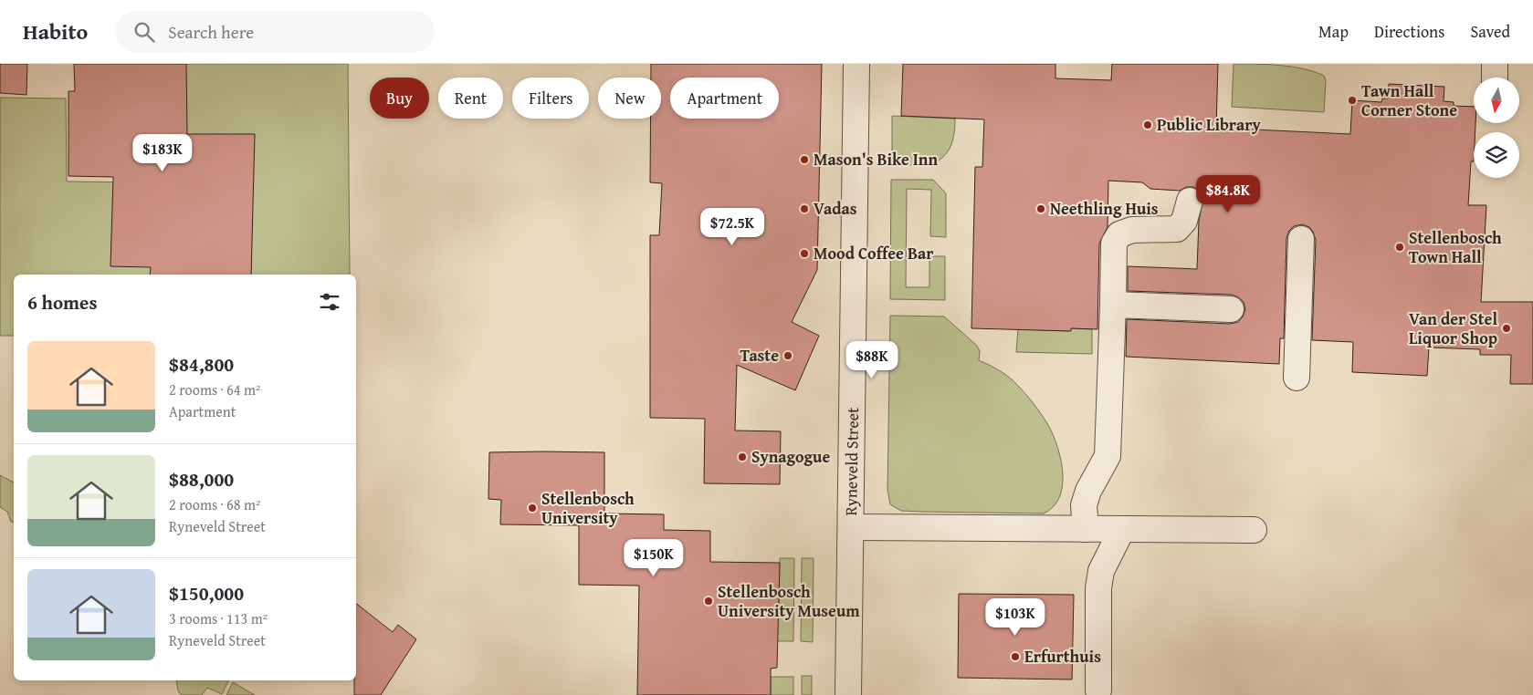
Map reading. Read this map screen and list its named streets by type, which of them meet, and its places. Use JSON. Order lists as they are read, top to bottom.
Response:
{
  "streets": {
    "street": ["Ryneveld Street"]
  },
  "places": [
    "Tawn Hall Corner Stone",
    "Public Library",
    "Mason's Bike Inn",
    "Vadas",
    "Neethling Huis",
    "Stellenbosch Town Hall",
    "Mood Coffee Bar",
    "Van der Stel Liquor Shop",
    "Taste",
    "Synagogue",
    "Stellenbosch University",
    "Stellenbosch University Museum",
    "Erfurthuis"
  ],
  "north": "bottom",
  "page": {
    "header": "Habito",
    "search": "Search here",
    "nav": ["Map", "Directions", "Saved"],
    "chip": [
      "Buy",
      "Rent",
      "Filters",
      "New",
      "Apartment"
    ],
    "price": [
      "$183K",
      "$84.8K",
      "$72.5K",
      "$88K",
      "$150K",
      "$103K"
    ],
    "heading": "6 homes",
    "list": [
      {
        "name": "$84,800",
        "note": "2 rooms · 64 m² · Apartment"
      },
      {
        "name": "$88,000",
        "note": "2 rooms · 68 m² · Ryneveld Street"
      },
      {
        "name": "$150,000",
        "note": "3 rooms · 113 m² · Ryneveld Street"
      }
    ]
  }
}
